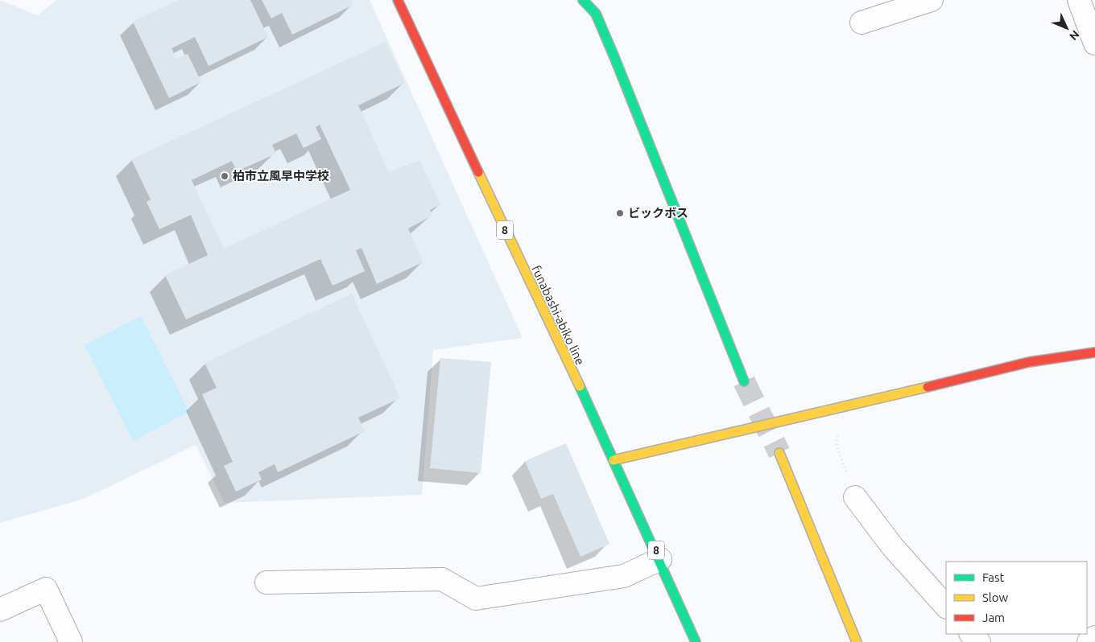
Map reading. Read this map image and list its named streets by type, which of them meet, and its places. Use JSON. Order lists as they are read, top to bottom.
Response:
{
  "streets": {
    "street": ["8", "funabashi-abiko line"]
  },
  "places": ["柏市立風早中学校", "ビックボス"],
  "legend": ["Fast", "Slow", "Jam"],
  "north": "bottom right"
}
